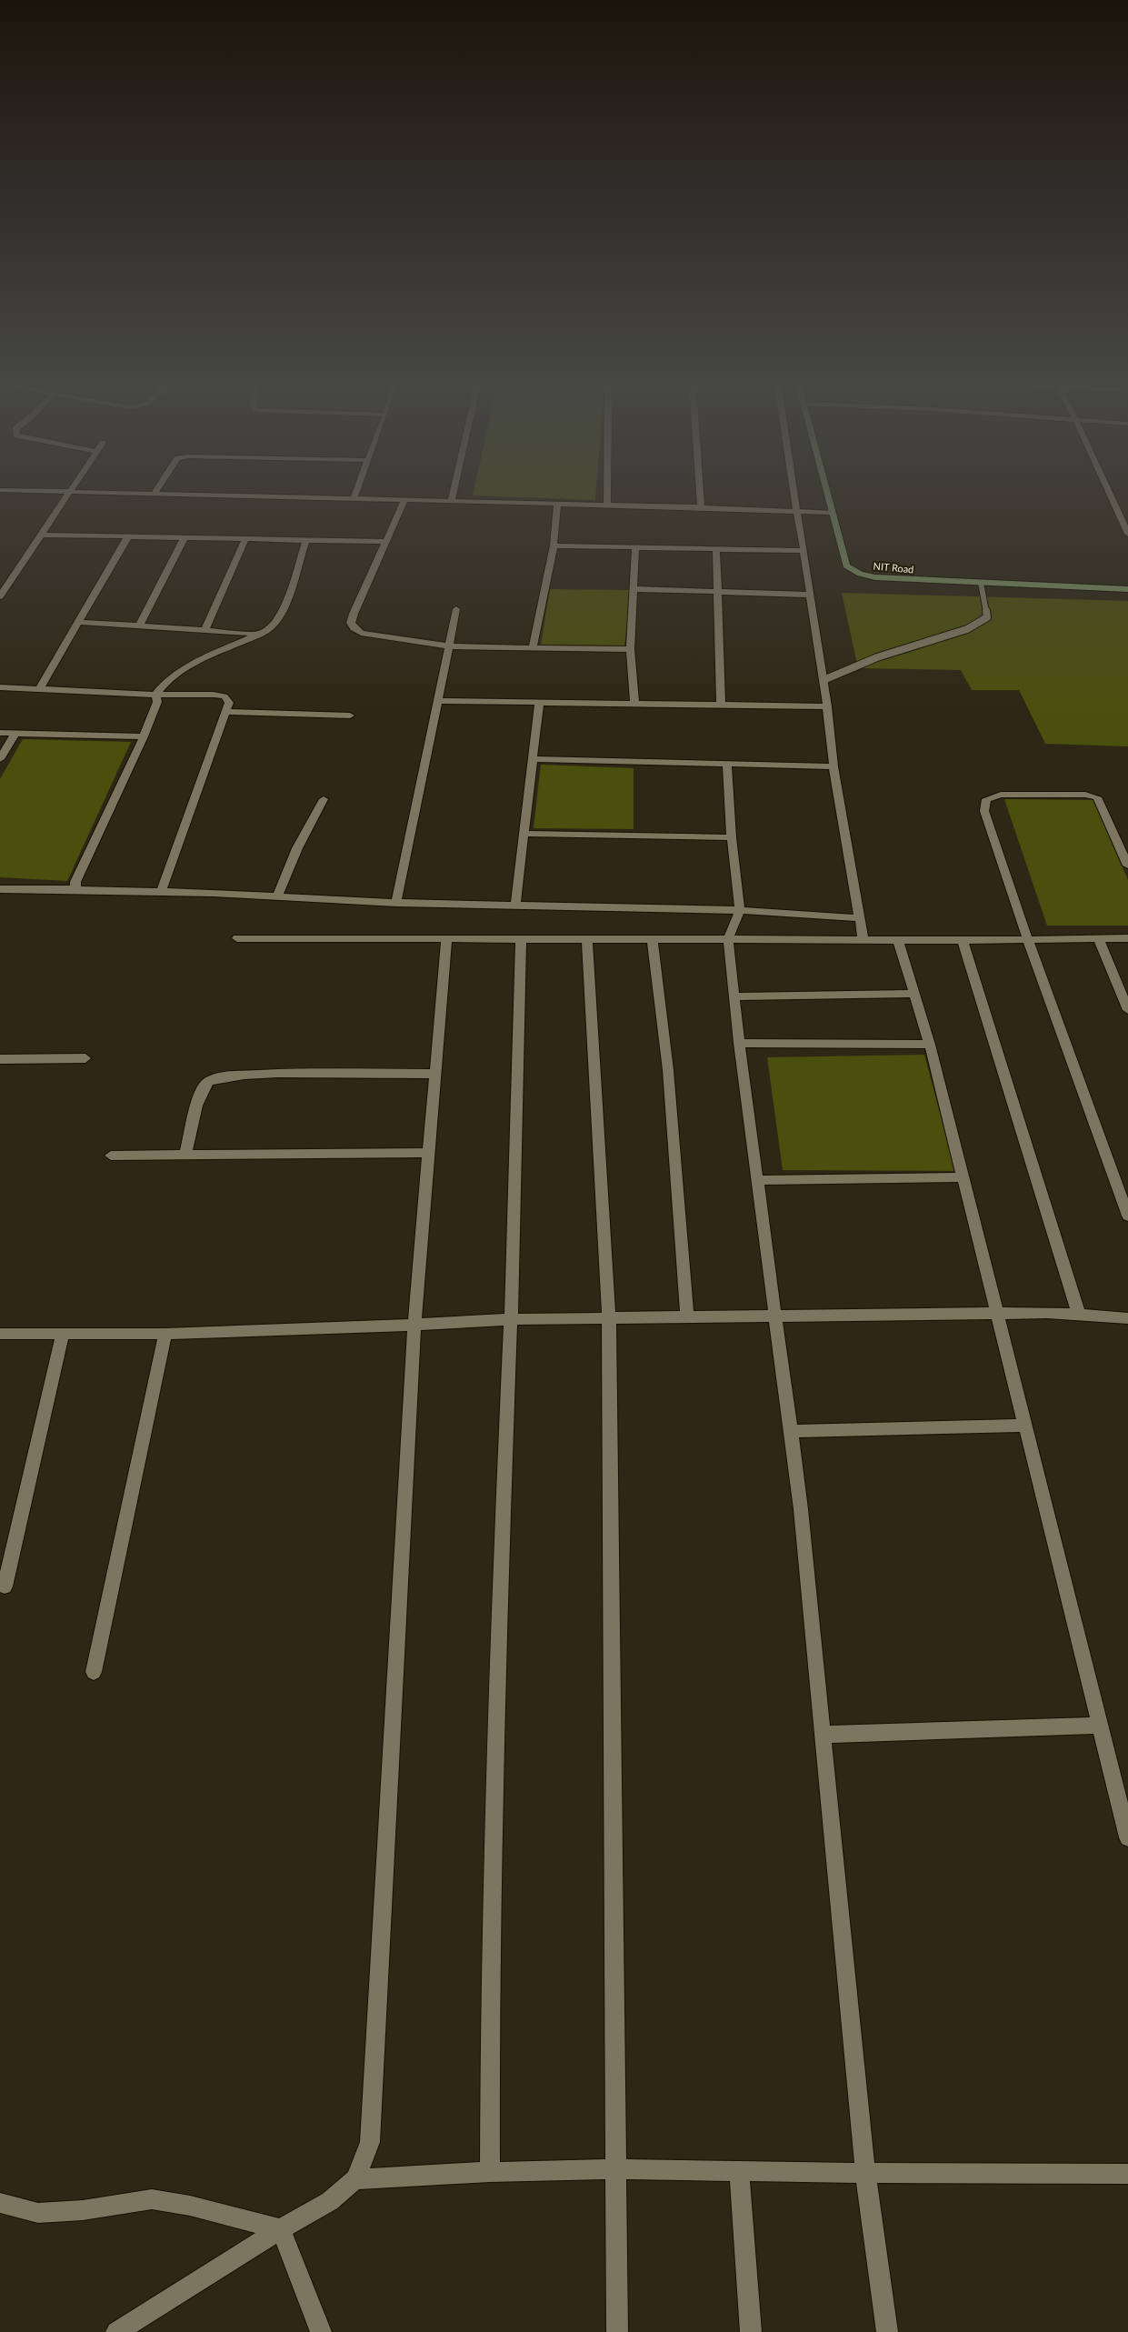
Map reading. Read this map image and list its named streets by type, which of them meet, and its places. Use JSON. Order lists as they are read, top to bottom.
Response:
{
  "streets": {
    "main road": ["NIT Road"]
  }
}
